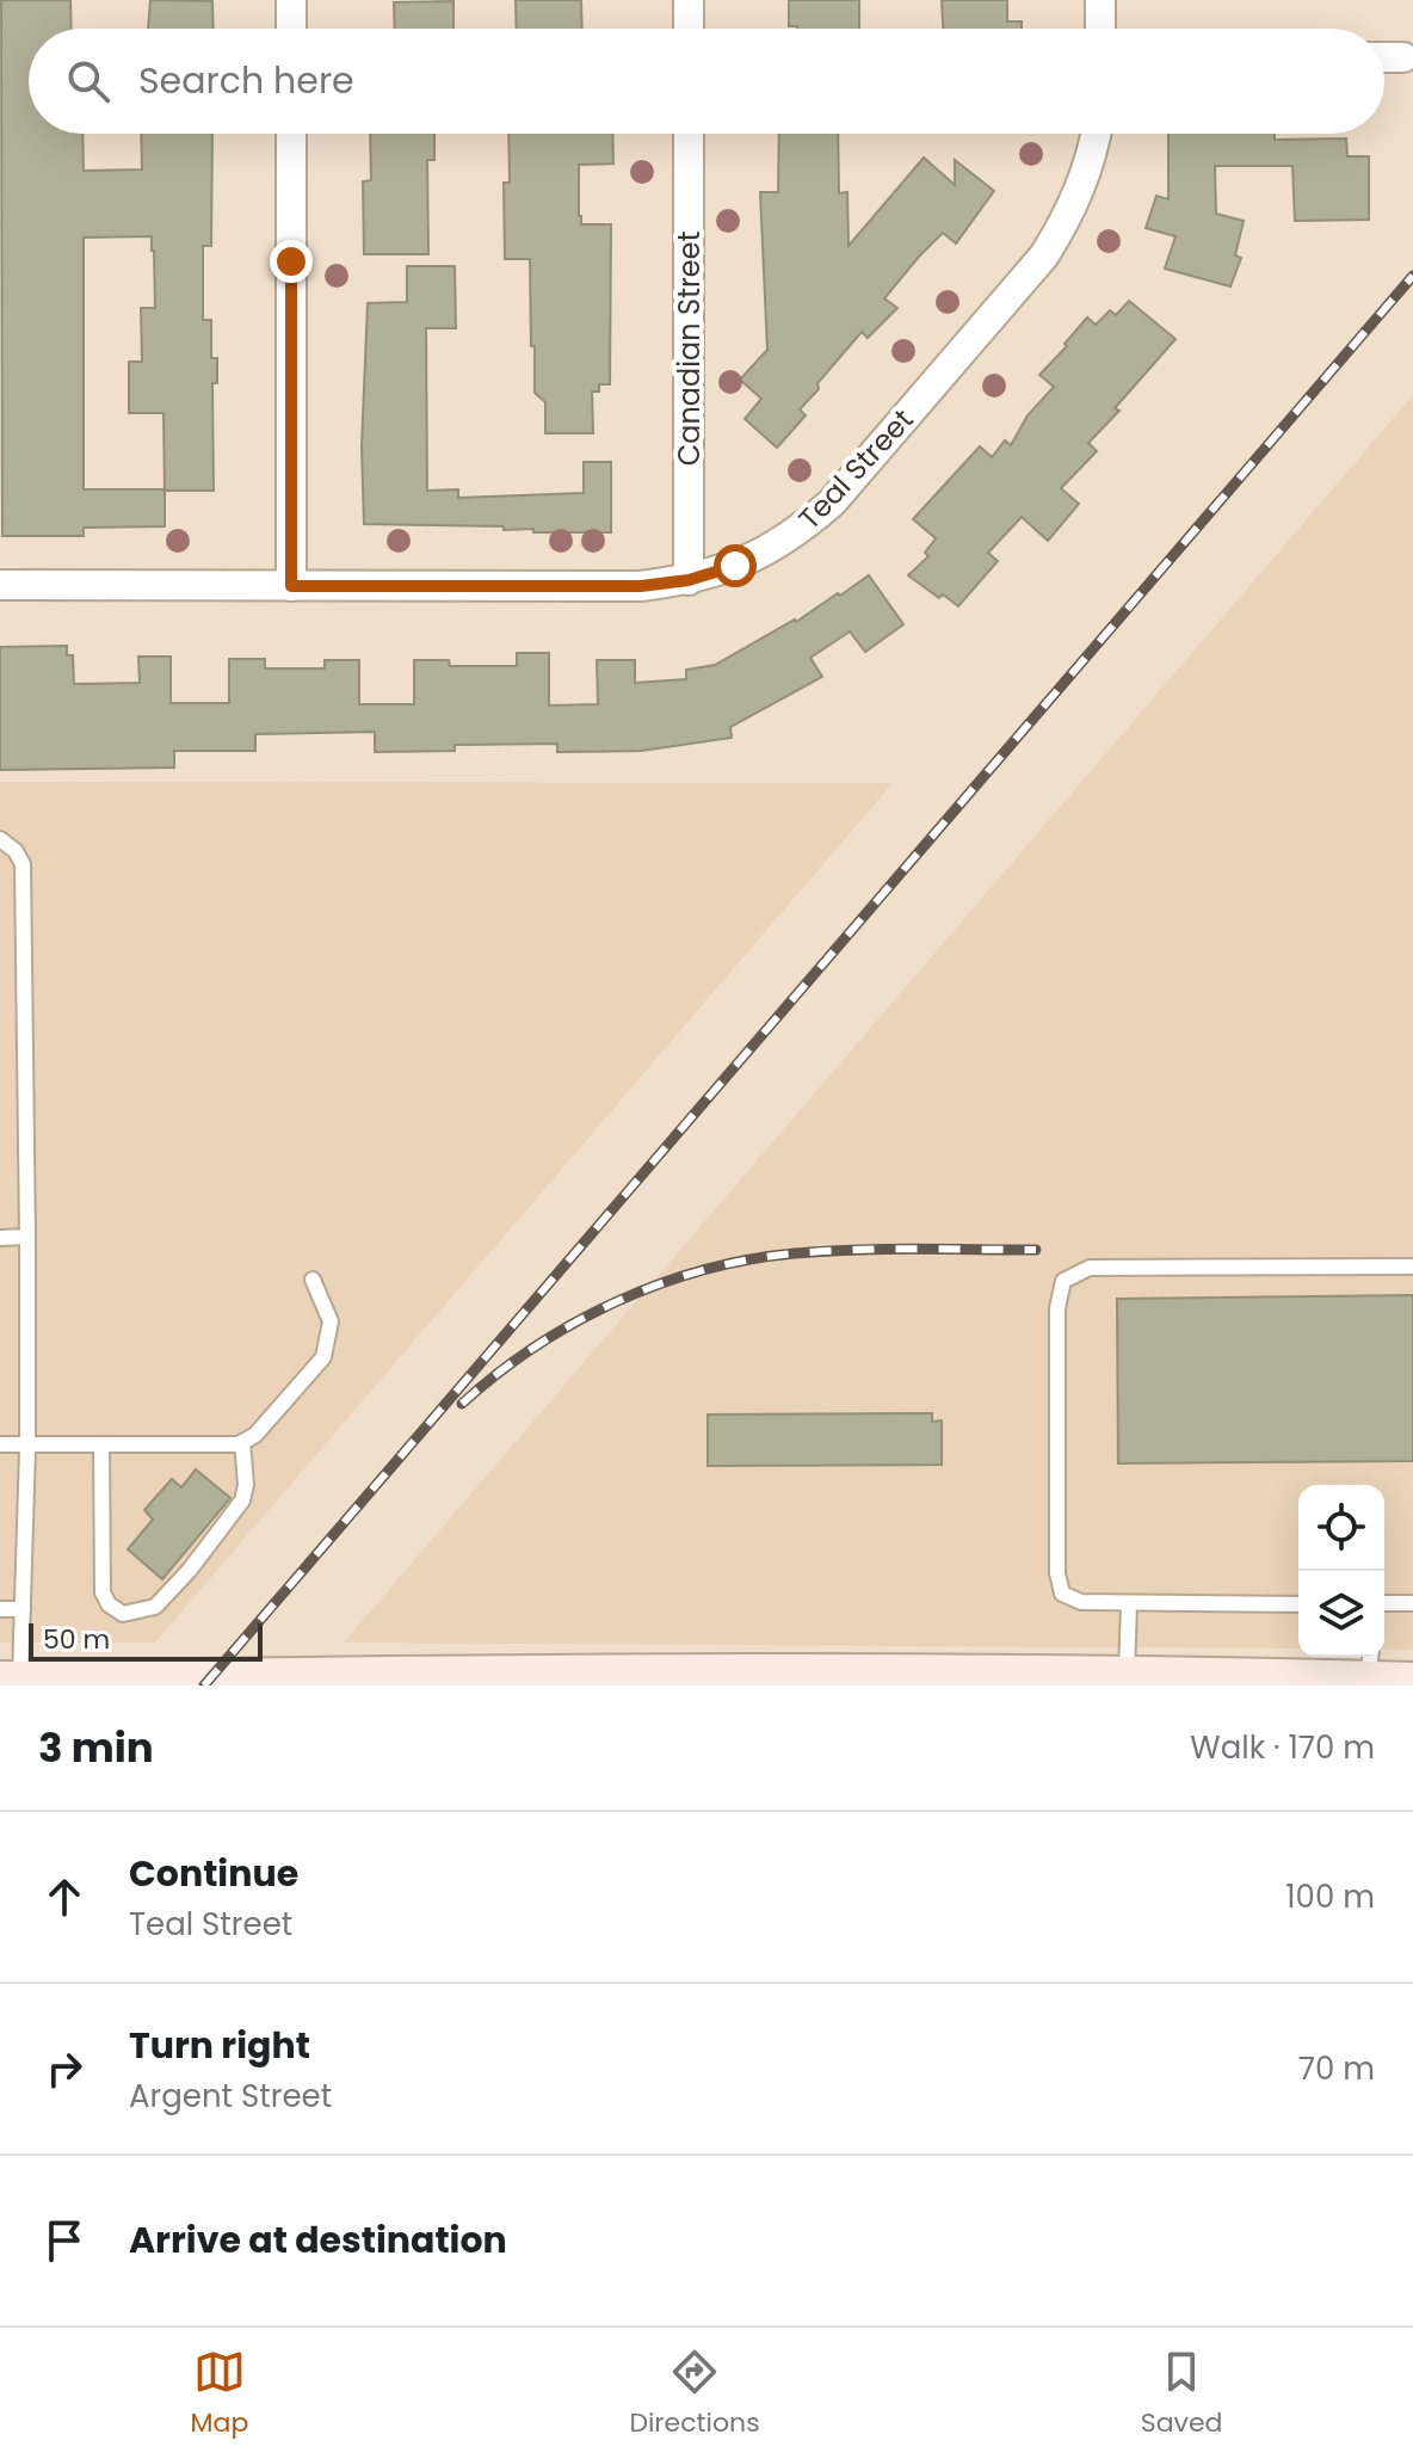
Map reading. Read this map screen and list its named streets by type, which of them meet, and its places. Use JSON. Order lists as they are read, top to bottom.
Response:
{
  "streets": {
    "street": ["Canadian Street", "Teal Street"]
  },
  "crossings": [
    ["Canadian Street", "Teal Street"]
  ],
  "scale_bar": "50 m",
  "page": {
    "search": "Search here",
    "scale": "50 m",
    "heading": ["3 min", "Walk · 170 m"],
    "list": [
      ["Continue", "Teal Street", "100 m"],
      ["Turn right", "Argent Street", "70 m"],
      "Arrive at destination"
    ],
    "nav": ["Map", "Directions", "Saved"]
  }
}
